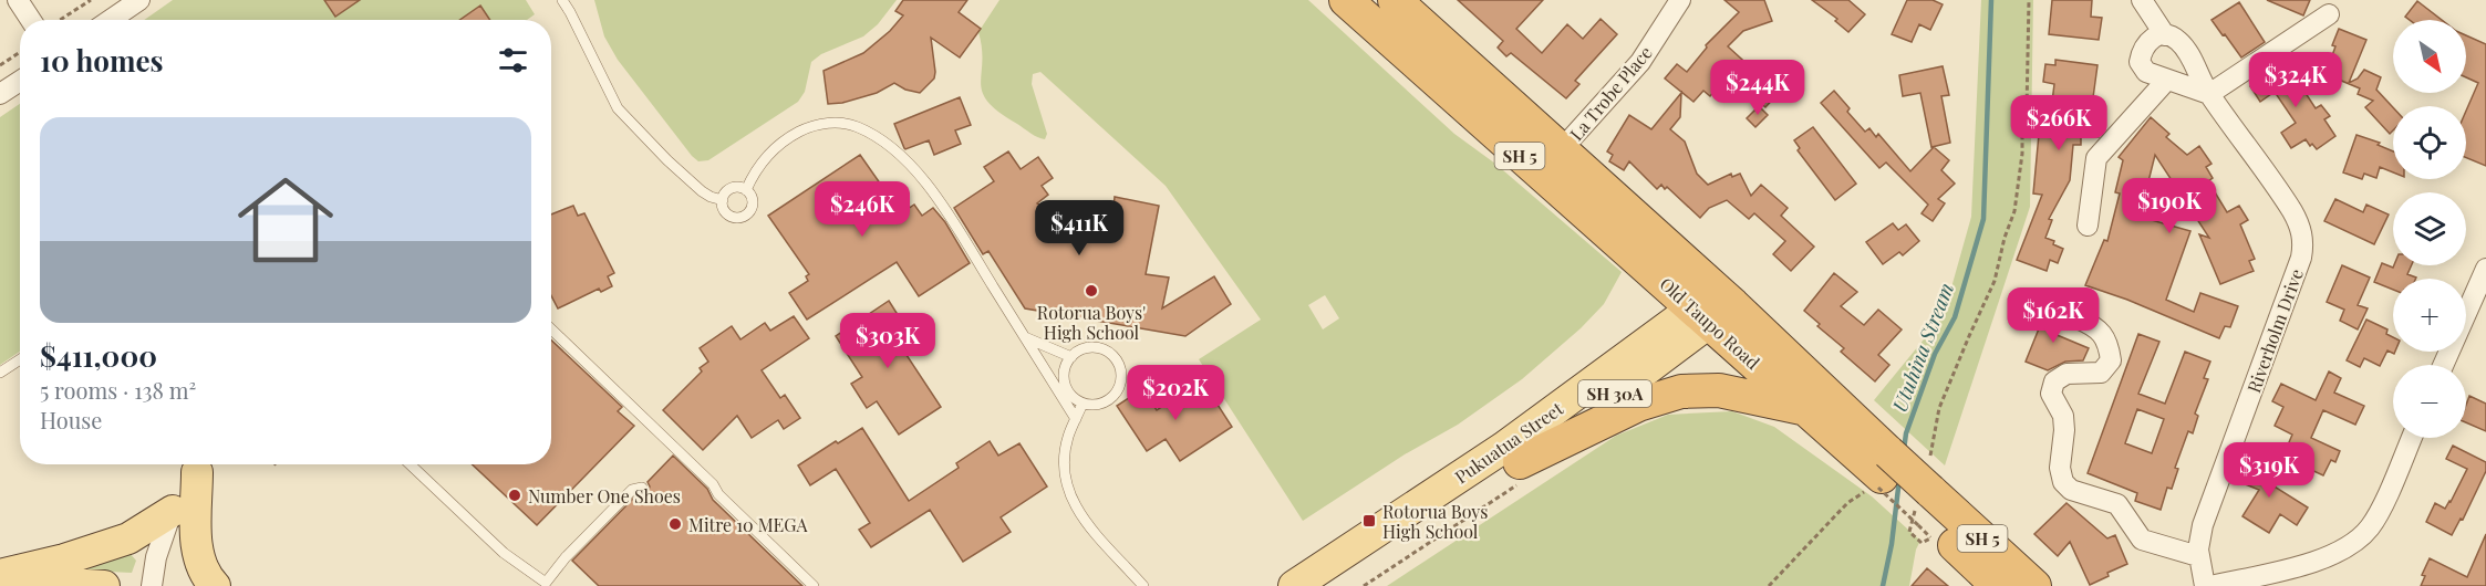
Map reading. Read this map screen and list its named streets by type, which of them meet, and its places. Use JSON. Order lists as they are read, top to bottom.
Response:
{
  "streets": {
    "highway": ["SH 5", "Old Taupo Road"],
    "main road": ["SH 30A", "Pukuatua Street"],
    "street": ["La Trobe Place", "Riverholm Drive"]
  },
  "crossings": [
    ["La Trobe Place", "Old Taupo Road"],
    ["Old Taupo Road", "Pukuatua Street"]
  ],
  "water": ["Utuhina Stream"],
  "places": {
    "other": ["Rotorua Boys' High School", "Number One Shoes", "Mitre 10 MEGA"],
    "transit": ["Rotorua Boys High School"]
  },
  "north": "bottom right",
  "page": {
    "map_buttons": ["+", "−"],
    "heading": "10 homes",
    "price": [
      "$324K",
      "$244K",
      "$266K",
      "$190K",
      "$246K",
      "$411K",
      "$162K",
      "$303K",
      "$202K",
      "$319K"
    ],
    "list": [
      {
        "name": "$411,000",
        "note": "5 rooms · 138 m² · House"
      }
    ]
  }
}
